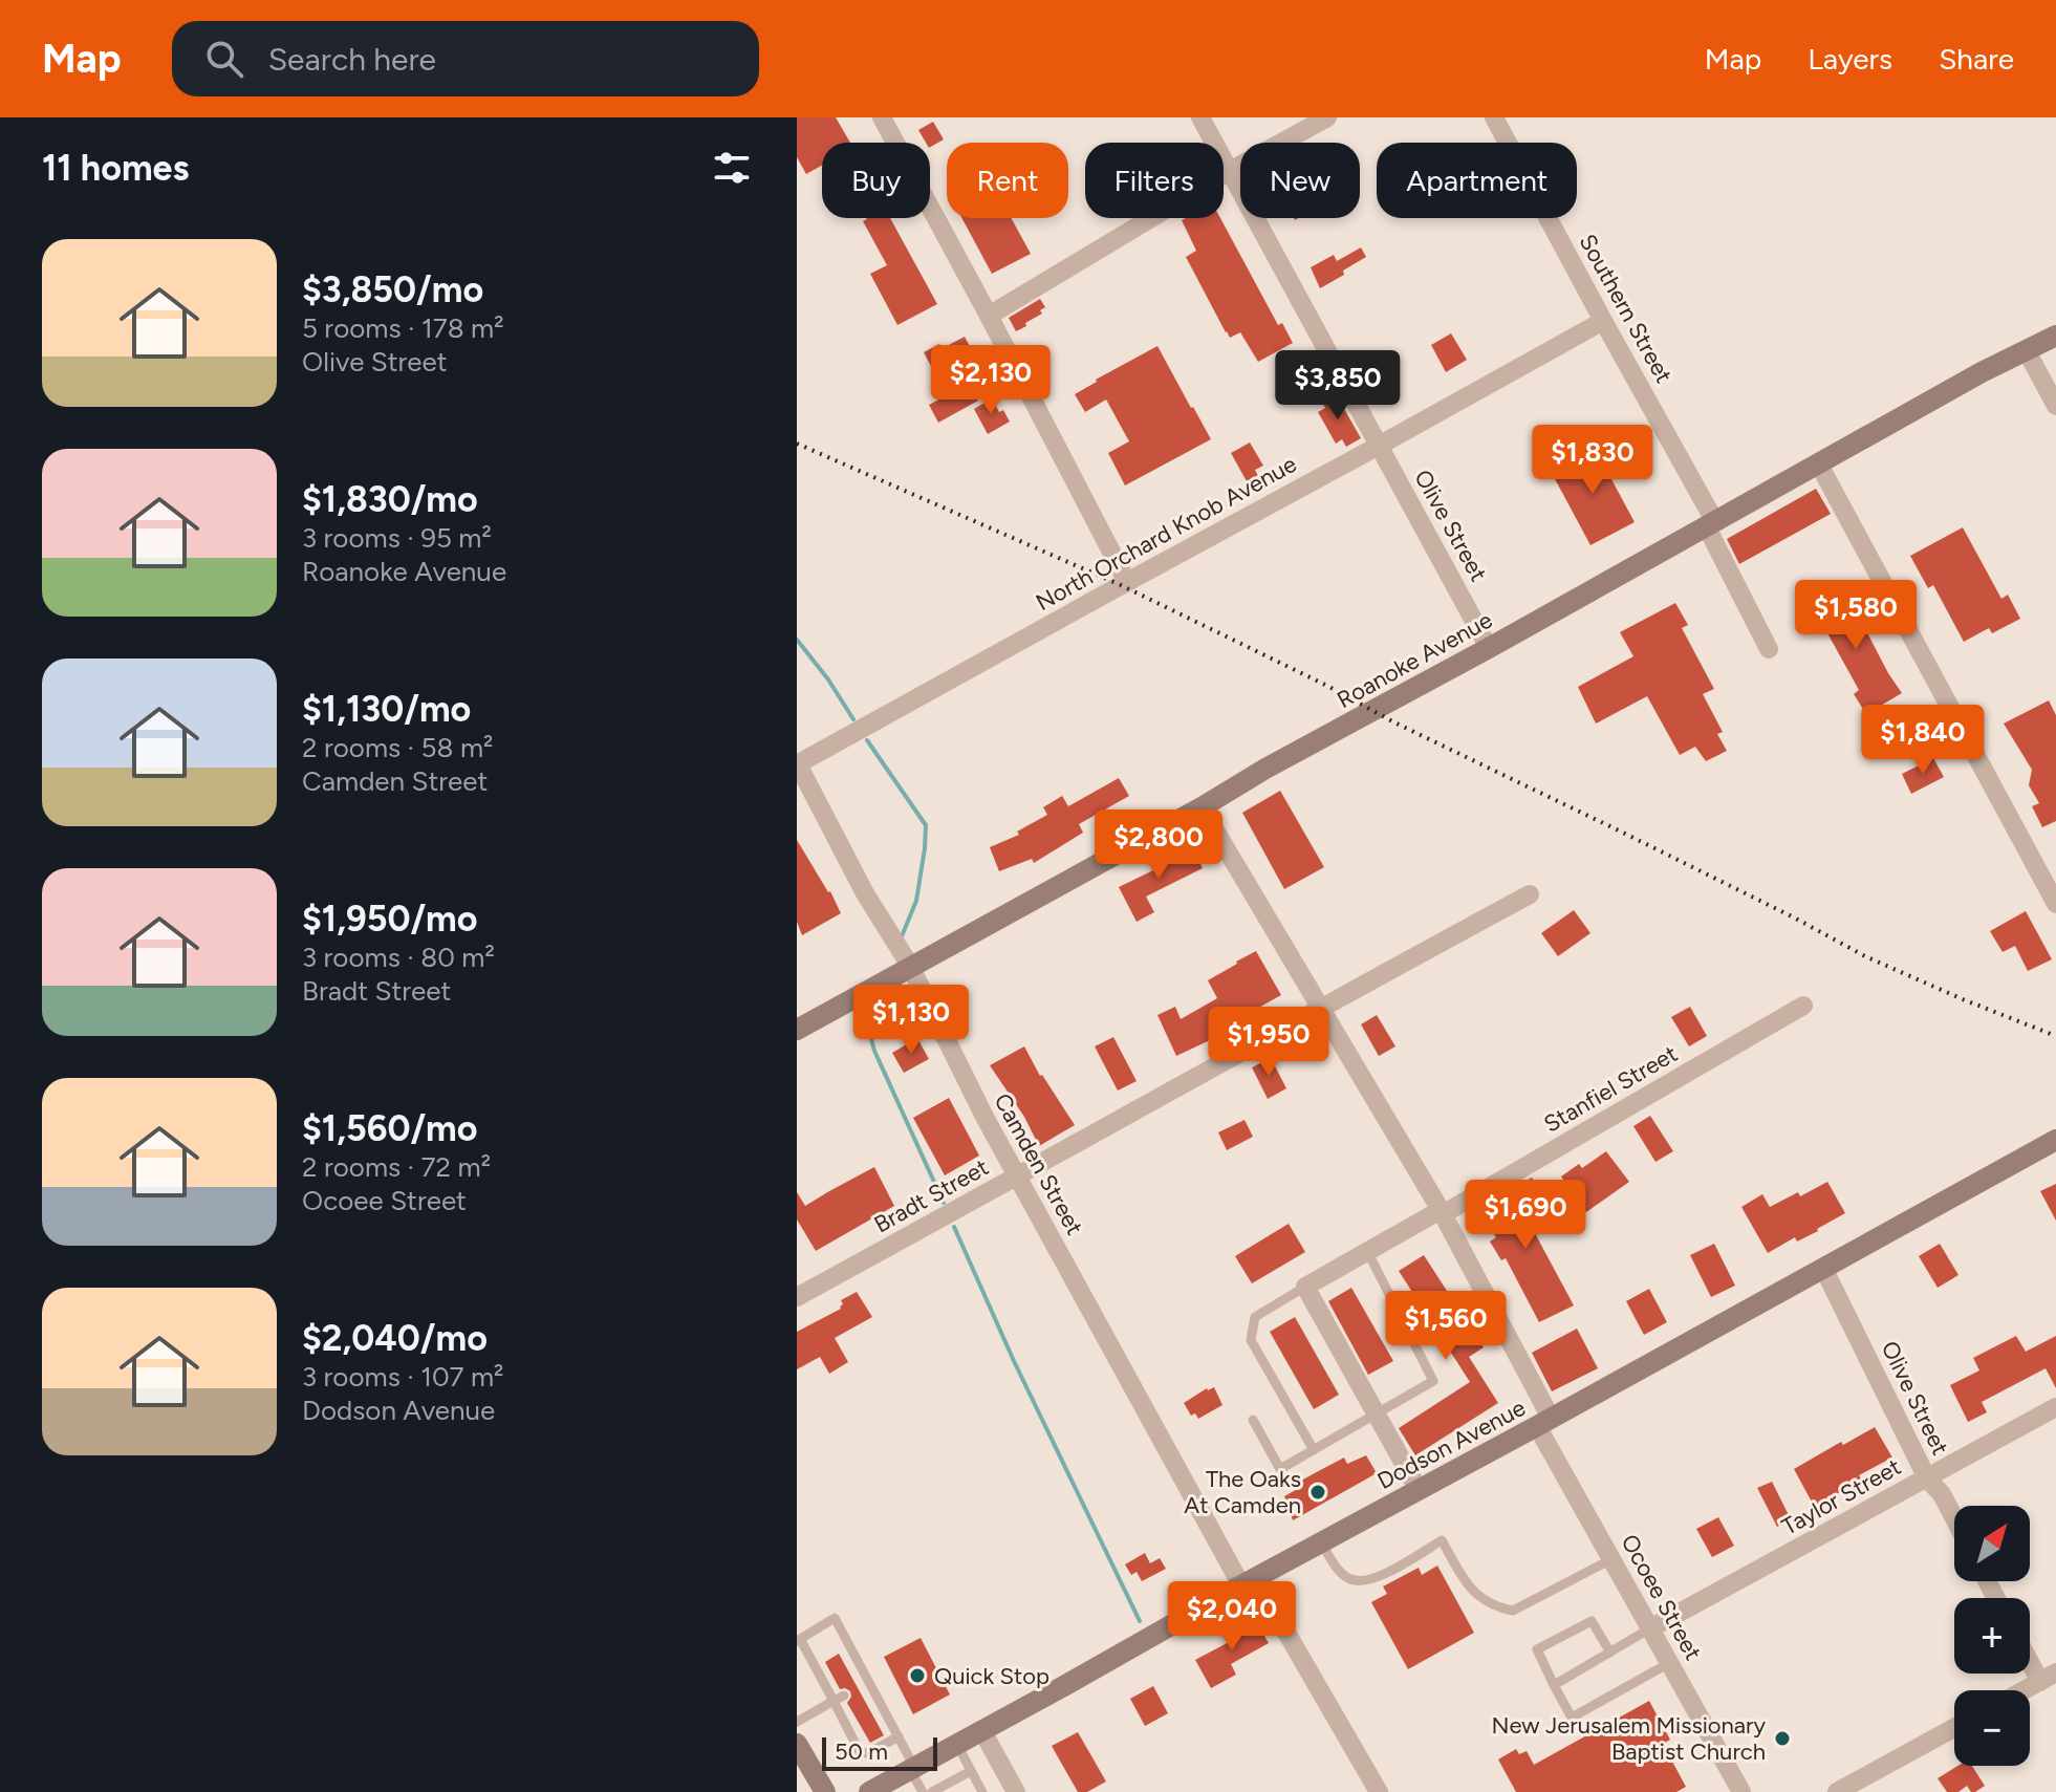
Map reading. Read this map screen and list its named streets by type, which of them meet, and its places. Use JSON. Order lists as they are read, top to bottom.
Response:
{
  "streets": {
    "street": [
      "Southern Street",
      "Olive Street",
      "North Orchard Knob Avenue",
      "Roanoke Avenue",
      "Stanfiel Street",
      "Camden Street",
      "Bradt Street",
      "Dodson Avenue",
      "Taylor Street",
      "Ocoee Street"
    ]
  },
  "crossings": [
    ["Southern Street", "North Orchard Knob Avenue"],
    ["Southern Street", "Roanoke Avenue"],
    ["Olive Street", "North Orchard Knob Avenue"],
    ["Olive Street", "Roanoke Avenue"],
    ["Olive Street", "Dodson Avenue"],
    ["Olive Street", "Taylor Street"],
    ["North Orchard Knob Avenue", "Camden Street"],
    ["Roanoke Avenue", "Camden Street"],
    ["Roanoke Avenue", "Ocoee Street"],
    ["Stanfiel Street", "Ocoee Street"],
    ["Camden Street", "Bradt Street"],
    ["Camden Street", "Dodson Avenue"],
    ["Bradt Street", "Ocoee Street"],
    ["Dodson Avenue", "Ocoee Street"],
    ["Taylor Street", "Ocoee Street"]
  ],
  "places": ["The Oaks At Camden", "Quick Stop", "New Jerusalem Missionary Baptist Church"],
  "scale_bar": "50 m",
  "north": "top right",
  "page": {
    "header": "Map",
    "search": "Search here",
    "nav": ["Map", "Layers", "Share"],
    "heading": "11 homes",
    "chip": [
      "Buy",
      "Rent",
      "Filters",
      "New",
      "Apartment"
    ],
    "list": [
      {
        "name": "$3,850/mo",
        "note": "5 rooms · 178 m² · Olive Street"
      },
      {
        "name": "$1,830/mo",
        "note": "3 rooms · 95 m² · Roanoke Avenue"
      },
      {
        "name": "$1,130/mo",
        "note": "2 rooms · 58 m² · Camden Street"
      },
      {
        "name": "$1,950/mo",
        "note": "3 rooms · 80 m² · Bradt Street"
      },
      {
        "name": "$1,560/mo",
        "note": "2 rooms · 72 m² · Ocoee Street"
      },
      {
        "name": "$2,040/mo",
        "note": "3 rooms · 107 m² · Dodson Avenue"
      }
    ],
    "price": [
      "$2,130",
      "$3,850",
      "$1,830",
      "$1,580",
      "$1,840",
      "$2,800",
      "$1,130",
      "$1,950",
      "$1,690",
      "$1,560",
      "$2,040"
    ],
    "map_buttons": ["+", "−"],
    "scale": "50 m"
  }
}
